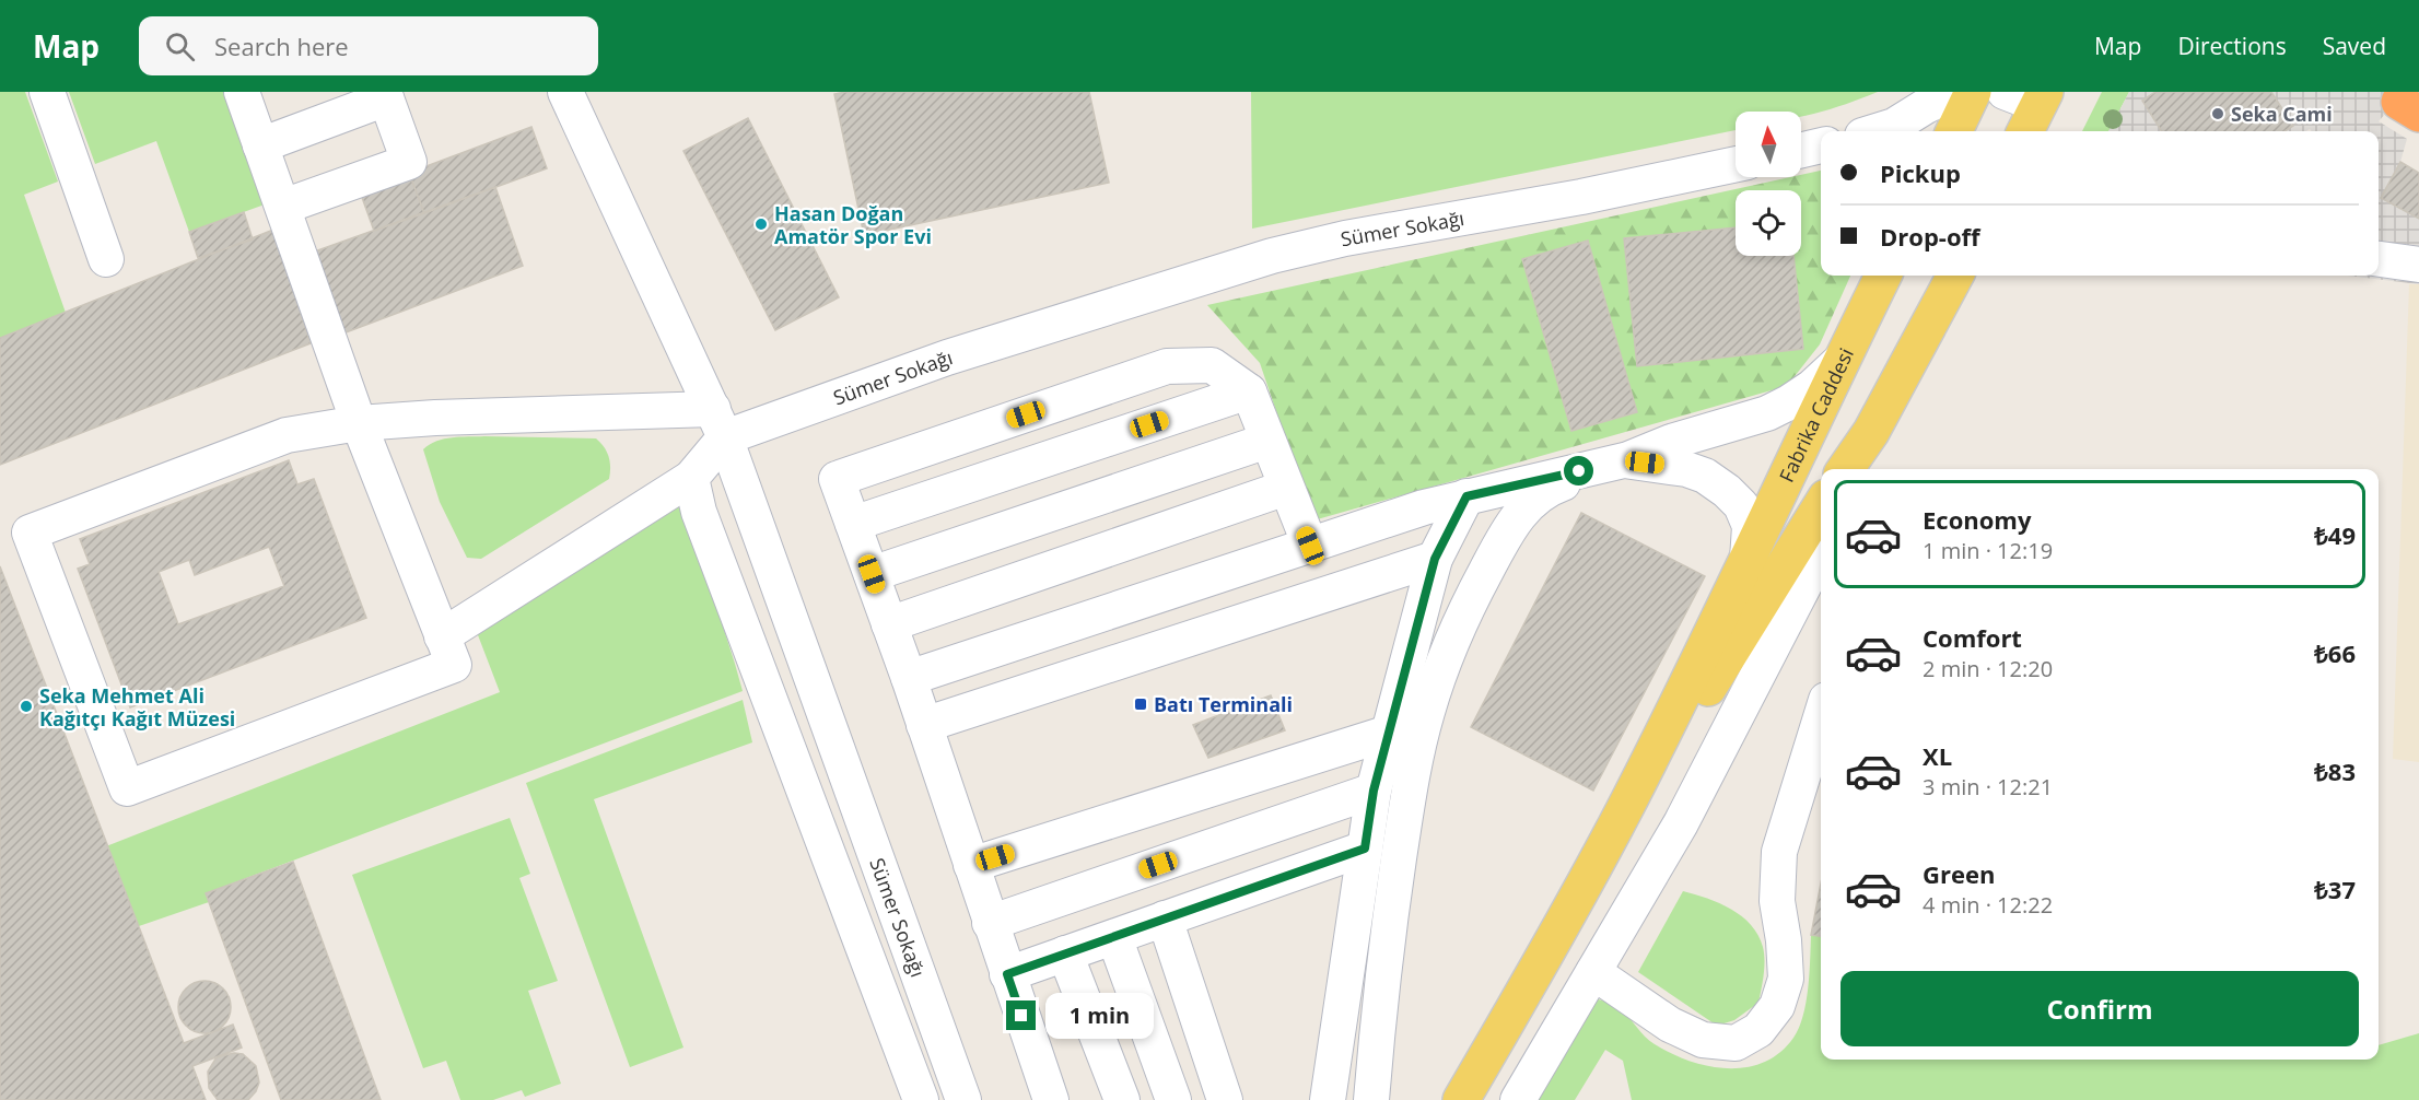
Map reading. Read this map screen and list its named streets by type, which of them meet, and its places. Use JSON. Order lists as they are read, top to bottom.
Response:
{
  "streets": {
    "main road": ["Fabrika Caddesi"],
    "street": ["Sümer Sokağı"]
  },
  "places": {
    "other": ["Seka Cami", "Hasan Doğan Amatör Spor Evi", "Seka Mehmet Ali Kağıtçı Kağıt Müzesi"],
    "transit": ["Batı Terminali"]
  },
  "north": "top",
  "page": {
    "header": "Map",
    "search": "Search here",
    "nav": ["Map", "Directions", "Saved"],
    "banner": ["Pickup", "Drop-off"],
    "list": [
      {
        "name": "Economy",
        "note": "1 min · 12:19",
        "value": "₺49"
      },
      {
        "name": "Comfort",
        "note": "2 min · 12:20",
        "value": "₺66"
      },
      {
        "name": "XL",
        "note": "3 min · 12:21",
        "value": "₺83"
      },
      {
        "name": "Green",
        "note": "4 min · 12:22",
        "value": "₺37"
      }
    ],
    "buttons": "Confirm",
    "bubble": "1 min"
  }
}
